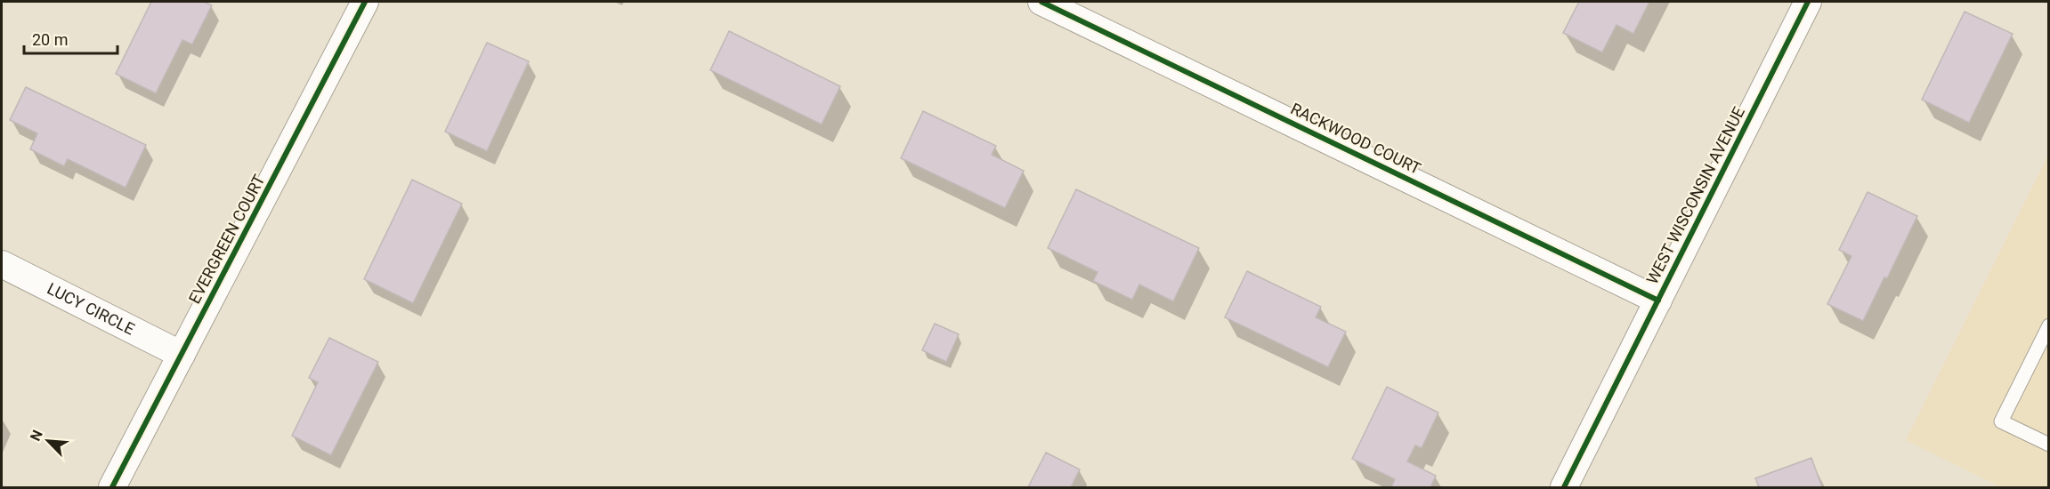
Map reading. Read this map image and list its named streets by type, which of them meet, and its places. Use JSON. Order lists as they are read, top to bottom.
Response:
{
  "streets": {
    "street": [
      "RACKWOOD COURT",
      "WEST WISCONSIN AVENUE",
      "EVERGREEN COURT",
      "LUCY CIRCLE"
    ]
  },
  "crossings": [
    ["RACKWOOD COURT", "WEST WISCONSIN AVENUE"],
    ["EVERGREEN COURT", "LUCY CIRCLE"]
  ],
  "scale_bar": "20 m",
  "north": "top left"
}
